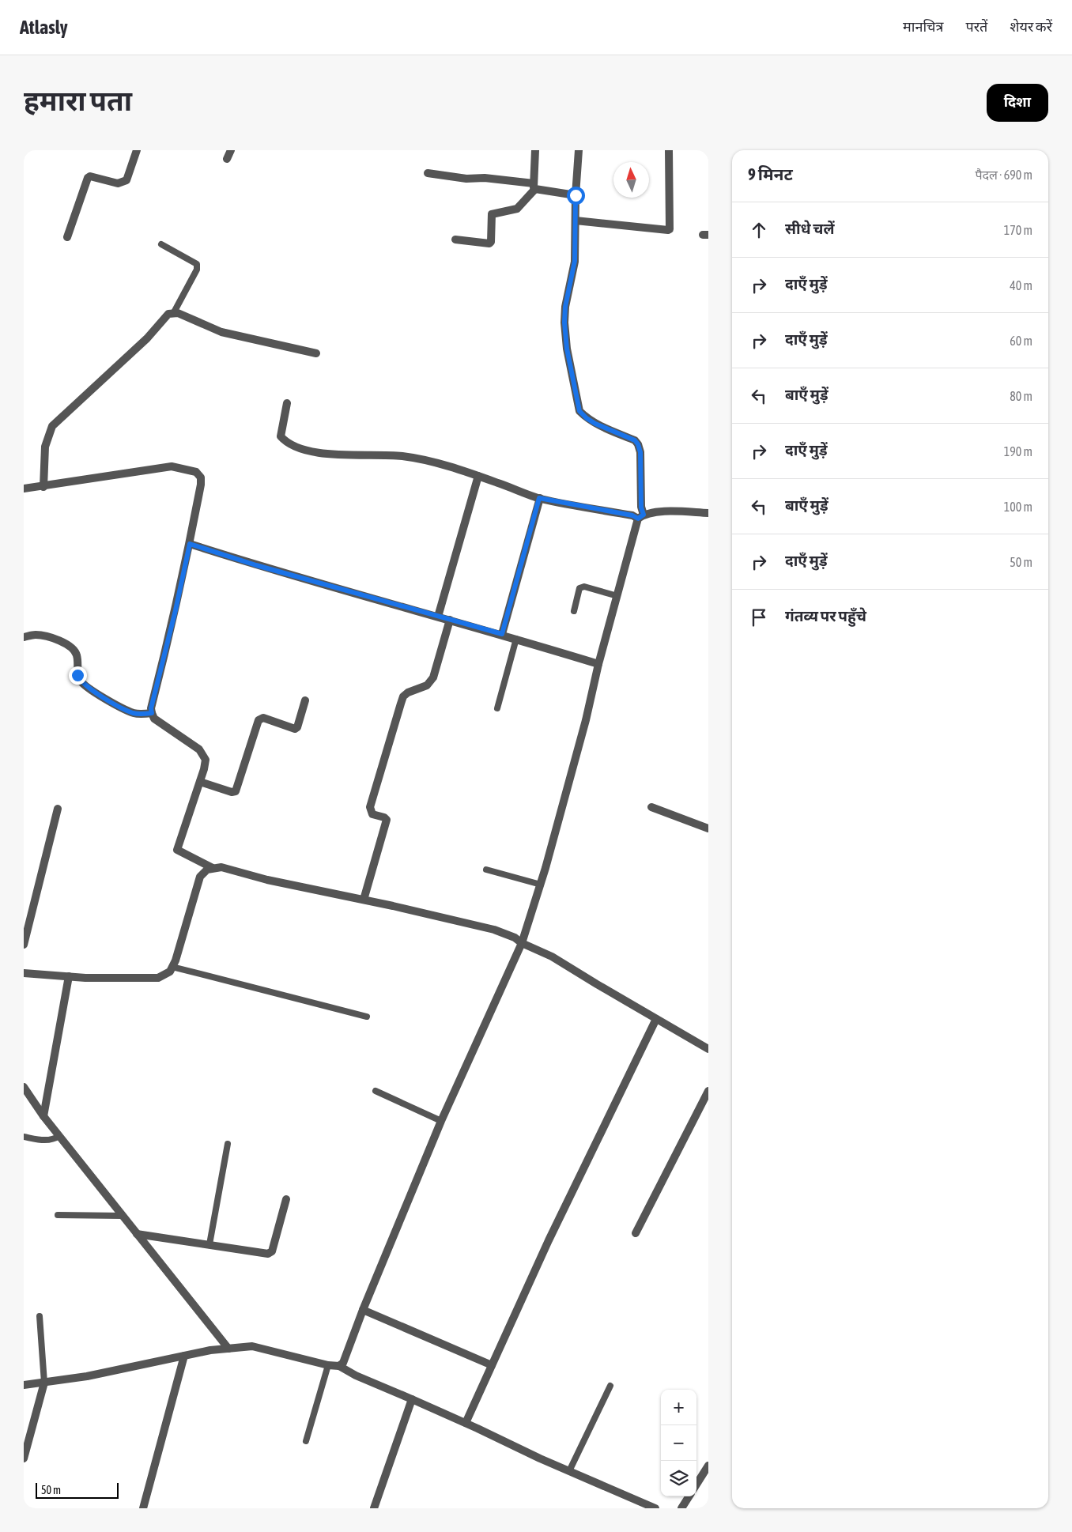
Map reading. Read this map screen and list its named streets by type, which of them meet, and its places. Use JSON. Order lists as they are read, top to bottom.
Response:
{
  "scale_bar": "50 m",
  "north": "top",
  "page": {
    "header": "Atlasly",
    "nav": ["मानचित्र", "परतें", "शेयर करें"],
    "buttons": "दिशा",
    "title": "हमारा पता",
    "heading": ["9 मिनट", "पैदल · 690 m"],
    "list": [
      ["सीधे चलें", "170 m"],
      ["दाएँ मुड़ें", "40 m"],
      ["दाएँ मुड़ें", "60 m"],
      ["बाएँ मुड़ें", "80 m"],
      ["दाएँ मुड़ें", "190 m"],
      ["बाएँ मुड़ें", "100 m"],
      ["दाएँ मुड़ें", "50 m"],
      "गंतव्य पर पहुँचे"
    ],
    "map_buttons": ["+", "−"],
    "scale": "50 m"
  }
}
